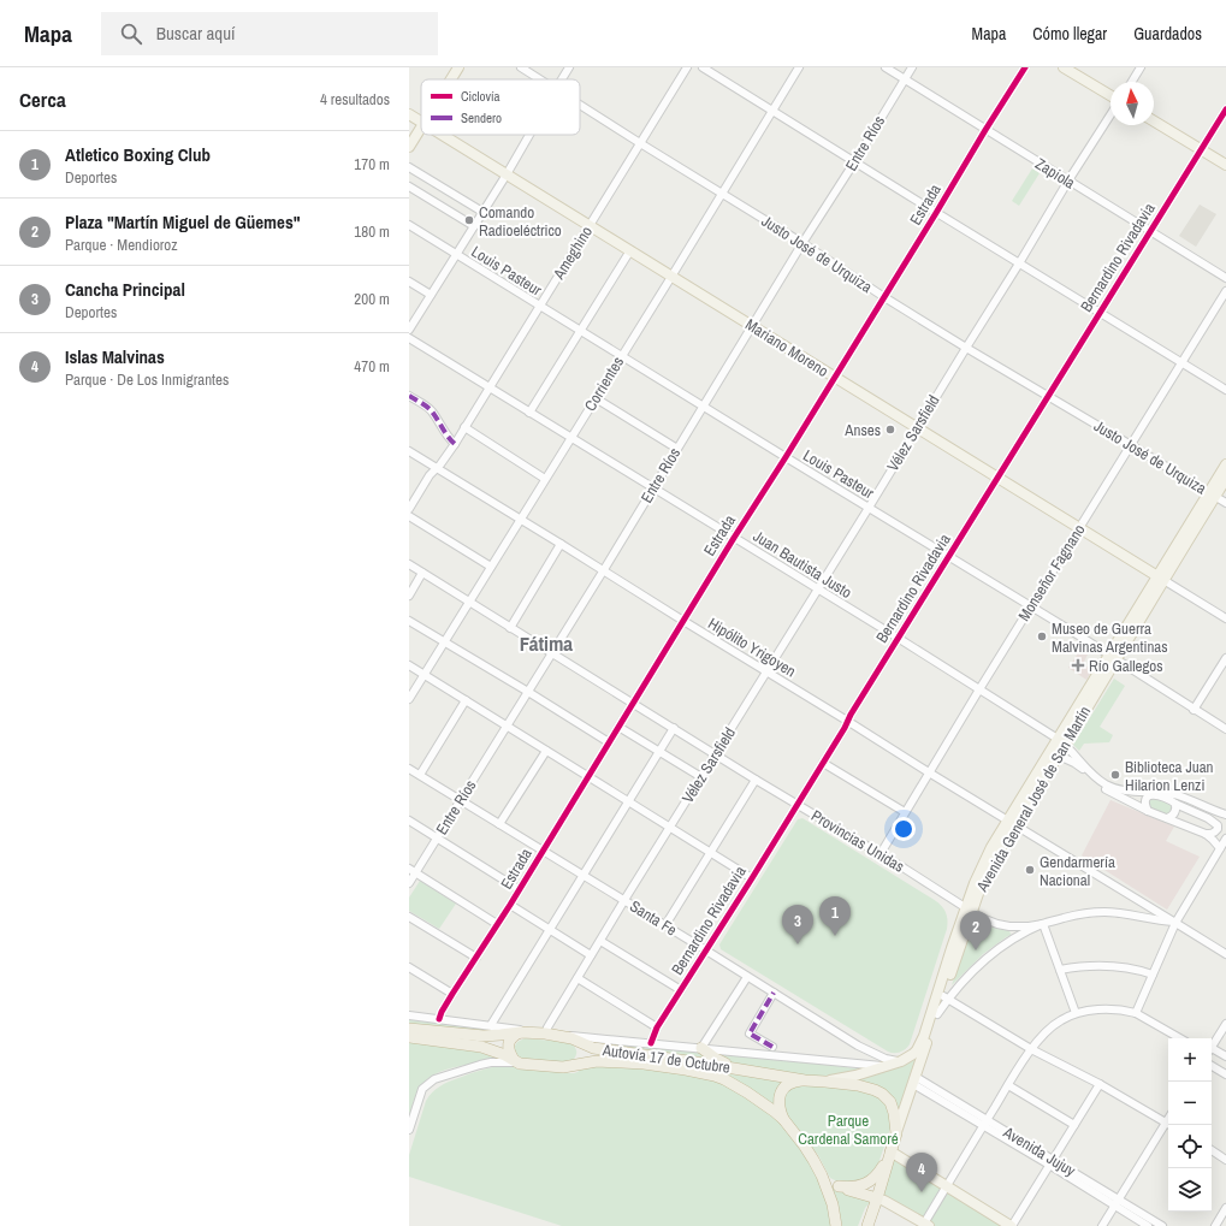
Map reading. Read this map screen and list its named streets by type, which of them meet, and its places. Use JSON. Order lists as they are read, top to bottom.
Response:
{
  "streets": {
    "highway": ["Avenida General José de San Martín", "Autovía 17 de Octubre"],
    "main road": ["Mariano Moreno"],
    "street": [
      "Entre Ríos",
      "Zapiola",
      "Estrada",
      "Ameghino",
      "Justo José de Urquiza",
      "Bernardino Rivadavia",
      "Louis Pasteur",
      "Corrientes",
      "Vélez Sarsfield",
      "Juan Bautista Justo",
      "Monseñor Fagnano",
      "Hipólito Yrigoyen",
      "Provincias Unidas",
      "Santa Fe",
      "Avenida Jujuy"
    ]
  },
  "crossings": [
    ["Entre Ríos", "Zapiola"],
    ["Entre Ríos", "Justo José de Urquiza"],
    ["Entre Ríos", "Louis Pasteur"],
    ["Entre Ríos", "Mariano Moreno"],
    ["Entre Ríos", "Juan Bautista Justo"],
    ["Entre Ríos", "Hipólito Yrigoyen"],
    ["Entre Ríos", "Provincias Unidas"],
    ["Entre Ríos", "Santa Fe"],
    ["Zapiola", "Estrada"],
    ["Zapiola", "Bernardino Rivadavia"],
    ["Zapiola", "Vélez Sarsfield"],
    ["Estrada", "Justo José de Urquiza"],
    ["Estrada", "Louis Pasteur"],
    ["Estrada", "Mariano Moreno"],
    ["Estrada", "Juan Bautista Justo"],
    ["Estrada", "Hipólito Yrigoyen"],
    ["Estrada", "Provincias Unidas"],
    ["Estrada", "Santa Fe"],
    ["Ameghino", "Justo José de Urquiza"],
    ["Ameghino", "Louis Pasteur"],
    ["Ameghino", "Mariano Moreno"],
    ["Ameghino", "Juan Bautista Justo"],
    ["Ameghino", "Hipólito Yrigoyen"],
    ["Justo José de Urquiza", "Bernardino Rivadavia"],
    ["Justo José de Urquiza", "Corrientes"],
    ["Justo José de Urquiza", "Vélez Sarsfield"],
    ["Justo José de Urquiza", "Monseñor Fagnano"],
    ["Justo José de Urquiza", "Avenida General José de San Martín"],
    ["Bernardino Rivadavia", "Louis Pasteur"],
    ["Bernardino Rivadavia", "Mariano Moreno"],
    ["Bernardino Rivadavia", "Juan Bautista Justo"],
    ["Bernardino Rivadavia", "Hipólito Yrigoyen"],
    ["Bernardino Rivadavia", "Provincias Unidas"],
    ["Bernardino Rivadavia", "Santa Fe"],
    ["Louis Pasteur", "Corrientes"],
    ["Louis Pasteur", "Vélez Sarsfield"],
    ["Louis Pasteur", "Monseñor Fagnano"],
    ["Louis Pasteur", "Avenida General José de San Martín"],
    ["Mariano Moreno", "Corrientes"],
    ["Mariano Moreno", "Vélez Sarsfield"],
    ["Mariano Moreno", "Monseñor Fagnano"],
    ["Mariano Moreno", "Avenida General José de San Martín"],
    ["Corrientes", "Juan Bautista Justo"],
    ["Corrientes", "Hipólito Yrigoyen"],
    ["Corrientes", "Provincias Unidas"],
    ["Vélez Sarsfield", "Juan Bautista Justo"],
    ["Vélez Sarsfield", "Hipólito Yrigoyen"],
    ["Vélez Sarsfield", "Provincias Unidas"],
    ["Vélez Sarsfield", "Santa Fe"],
    ["Vélez Sarsfield", "Autovía 17 de Octubre"],
    ["Juan Bautista Justo", "Monseñor Fagnano"],
    ["Juan Bautista Justo", "Avenida General José de San Martín"],
    ["Monseñor Fagnano", "Hipólito Yrigoyen"],
    ["Monseñor Fagnano", "Provincias Unidas"],
    ["Hipólito Yrigoyen", "Avenida General José de San Martín"],
    ["Avenida General José de San Martín", "Provincias Unidas"],
    ["Avenida General José de San Martín", "Santa Fe"],
    ["Avenida General José de San Martín", "Autovía 17 de Octubre"],
    ["Avenida General José de San Martín", "Avenida Jujuy"]
  ],
  "districts": ["Fátima"],
  "parks": ["Parque Cardenal Samoré"],
  "places": {
    "other": [
      "Comando Radioeléctrico",
      "Anses",
      "Museo de Guerra Malvinas Argentinas",
      "Biblioteca Juan Hilarion Lenzi",
      "Gendarmería Nacional"
    ],
    "health": ["Río Gallegos"]
  },
  "legend": ["Ciclovía", "Sendero"],
  "north": "top",
  "page": {
    "header": "Mapa",
    "search": "Buscar aquí",
    "nav": ["Mapa", "Cómo llegar", "Guardados"],
    "heading": ["Cerca", "4 resultados"],
    "list": [
      {
        "mark": "1",
        "name": "Atletico Boxing Club",
        "note": "Deportes",
        "value": "170 m"
      },
      {
        "mark": "2",
        "name": "Plaza \"Martín Miguel de Güemes\"",
        "note": "Parque · Mendioroz",
        "value": "180 m"
      },
      {
        "mark": "3",
        "name": "Cancha Principal",
        "note": "Deportes",
        "value": "200 m"
      },
      {
        "mark": "4",
        "name": "Islas Malvinas",
        "note": "Parque · De Los Inmigrantes",
        "value": "470 m"
      }
    ],
    "pins": [
      "1",
      "3",
      "2",
      "4"
    ],
    "map_buttons": ["+", "−"]
  }
}
